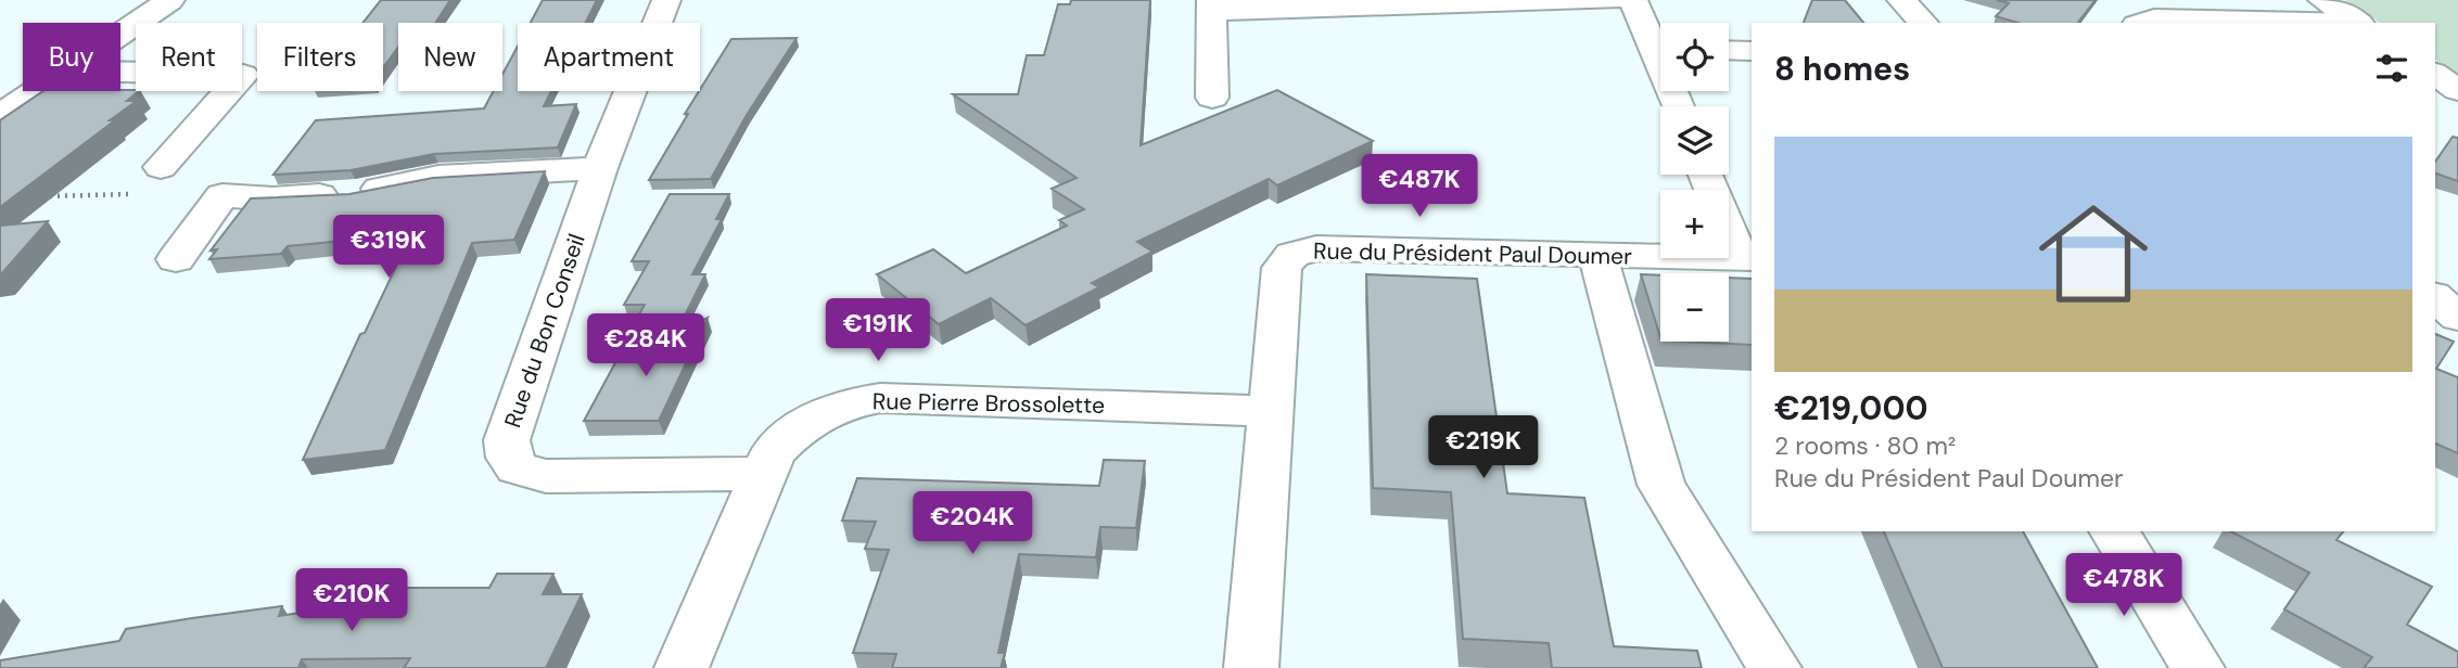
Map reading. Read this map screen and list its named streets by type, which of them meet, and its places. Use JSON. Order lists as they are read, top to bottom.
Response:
{
  "streets": {
    "street": ["Rue du Président Paul Doumer", "Rue du Bon Conseil", "Rue Pierre Brossolette"]
  },
  "crossings": [
    ["Rue du Président Paul Doumer", "Rue Pierre Brossolette"],
    ["Rue du Bon Conseil", "Rue Pierre Brossolette"]
  ],
  "page": {
    "map_buttons": ["+", "−"],
    "chip": [
      "Buy",
      "Rent",
      "Filters",
      "New",
      "Apartment"
    ],
    "heading": "8 homes",
    "list": [
      {
        "name": "€219,000",
        "note": "2 rooms · 80 m² · Rue du Président Paul Doumer"
      }
    ],
    "price": [
      "€487K",
      "€319K",
      "€191K",
      "€284K",
      "€219K",
      "€204K",
      "€478K",
      "€210K"
    ]
  }
}
